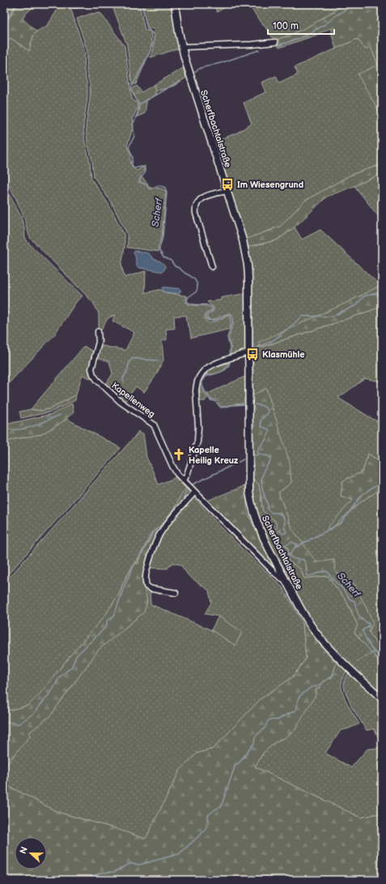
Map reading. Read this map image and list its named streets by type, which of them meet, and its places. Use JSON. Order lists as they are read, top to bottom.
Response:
{
  "streets": {
    "main road": ["Scherfbachtalstraße"],
    "street": ["Kapellenweg"]
  },
  "crossings": [
    ["Scherfbachtalstraße", "Kapellenweg"]
  ],
  "water": ["Scherf"],
  "places": {
    "bus stop": ["Im Wiesengrund", "Klasmühle"],
    "church": ["Kapelle Heilig Kreuz"]
  },
  "scale_bar": "100 m",
  "north": "left"
}
